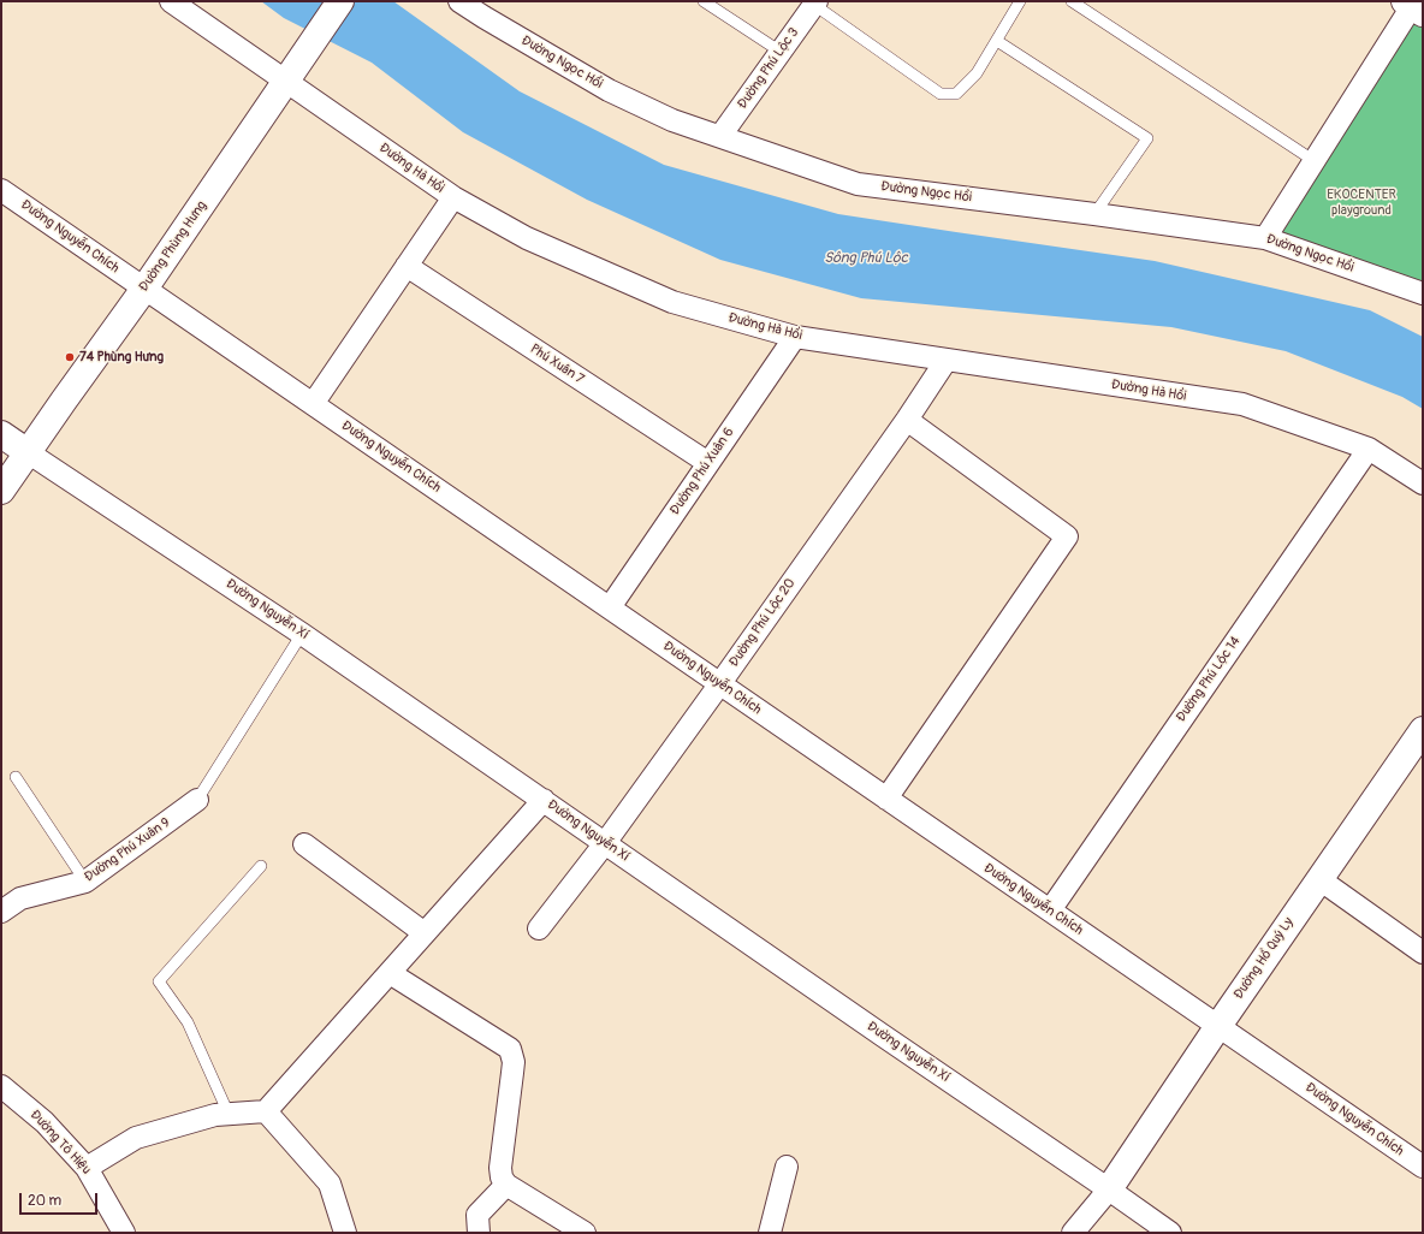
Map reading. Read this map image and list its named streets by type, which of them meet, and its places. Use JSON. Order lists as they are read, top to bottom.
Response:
{
  "streets": {
    "street": [
      "Đường Ngọc Hồi",
      "Đường Phú Lộc 3",
      "Đường Hà Hồi",
      "Đường Nguyễn Chích",
      "Đường Phùng Hưng",
      "Phú Xuân 7",
      "Đường Phú Xuân 6",
      "Đường Nguyễn Xí",
      "Đường Phú Lộc 20",
      "Đường Phú Lộc 14",
      "Đường Phú Xuân 9",
      "Đường Hồ Quý Ly",
      "Đường Tô Hiệu"
    ]
  },
  "crossings": [
    ["Đường Ngọc Hồi", "Đường Phú Lộc 3"],
    ["Đường Hà Hồi", "Đường Phùng Hưng"],
    ["Đường Hà Hồi", "Đường Phú Xuân 6"],
    ["Đường Hà Hồi", "Đường Phú Lộc 20"],
    ["Đường Hà Hồi", "Đường Phú Lộc 14"],
    ["Đường Nguyễn Chích", "Đường Phùng Hưng"],
    ["Đường Nguyễn Chích", "Đường Phú Xuân 6"],
    ["Đường Nguyễn Chích", "Đường Phú Lộc 20"],
    ["Đường Nguyễn Chích", "Đường Phú Lộc 14"],
    ["Đường Nguyễn Chích", "Đường Hồ Quý Ly"],
    ["Đường Phùng Hưng", "Đường Nguyễn Xí"],
    ["Phú Xuân 7", "Đường Phú Xuân 6"],
    ["Đường Nguyễn Xí", "Đường Phú Lộc 20"],
    ["Đường Nguyễn Xí", "Đường Hồ Quý Ly"]
  ],
  "water": ["Sông Phú Lộc"],
  "parks": ["EKOCENTER playground"],
  "places": ["74 Phùng Hưng"],
  "scale_bar": "20 m"
}
